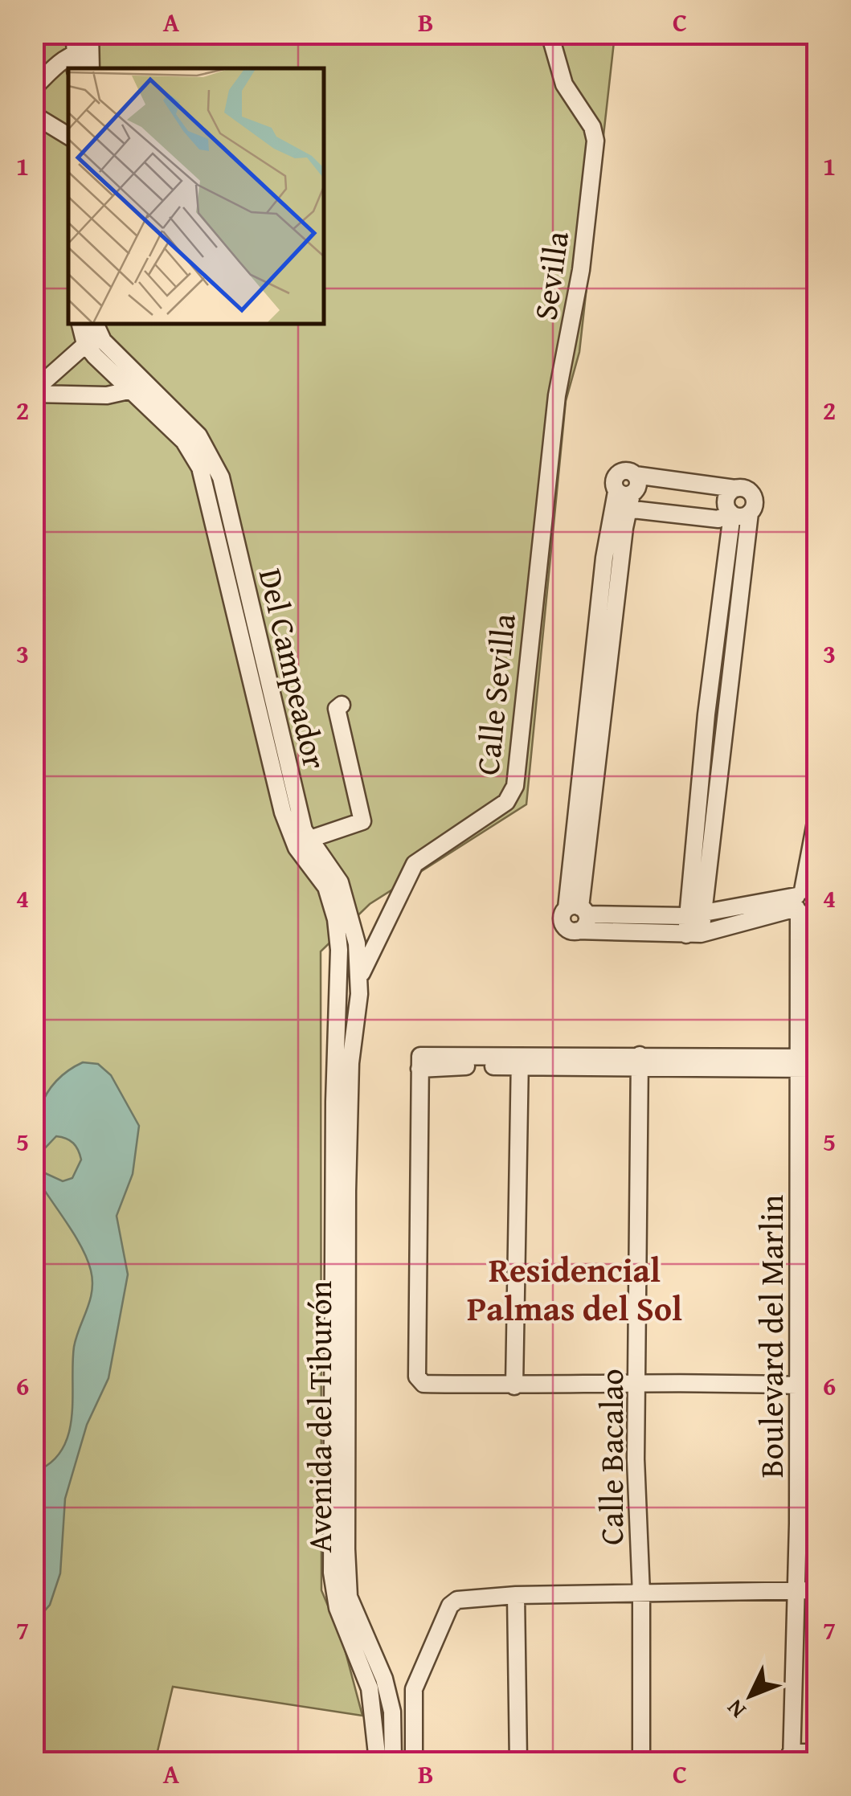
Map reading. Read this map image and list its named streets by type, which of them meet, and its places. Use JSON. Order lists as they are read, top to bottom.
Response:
{
  "streets": {
    "street": [
      "Sevilla",
      "Del Campeador",
      "Calle Sevilla",
      "Boulevard del Marlin",
      "Avenida del Tiburón",
      "Calle Bacalao"
    ]
  },
  "crossings": [
    ["Sevilla", "Calle Sevilla"],
    ["Del Campeador", "Calle Sevilla"],
    ["Del Campeador", "Avenida del Tiburón"]
  ],
  "districts": ["Residencial Palmas del Sol"],
  "north": "bottom left",
  "grid": {
    "columns": ["A", "B", "C"],
    "rows": [
      "1",
      "2",
      "3",
      "4",
      "5",
      "6",
      "7"
    ]
  }
}
